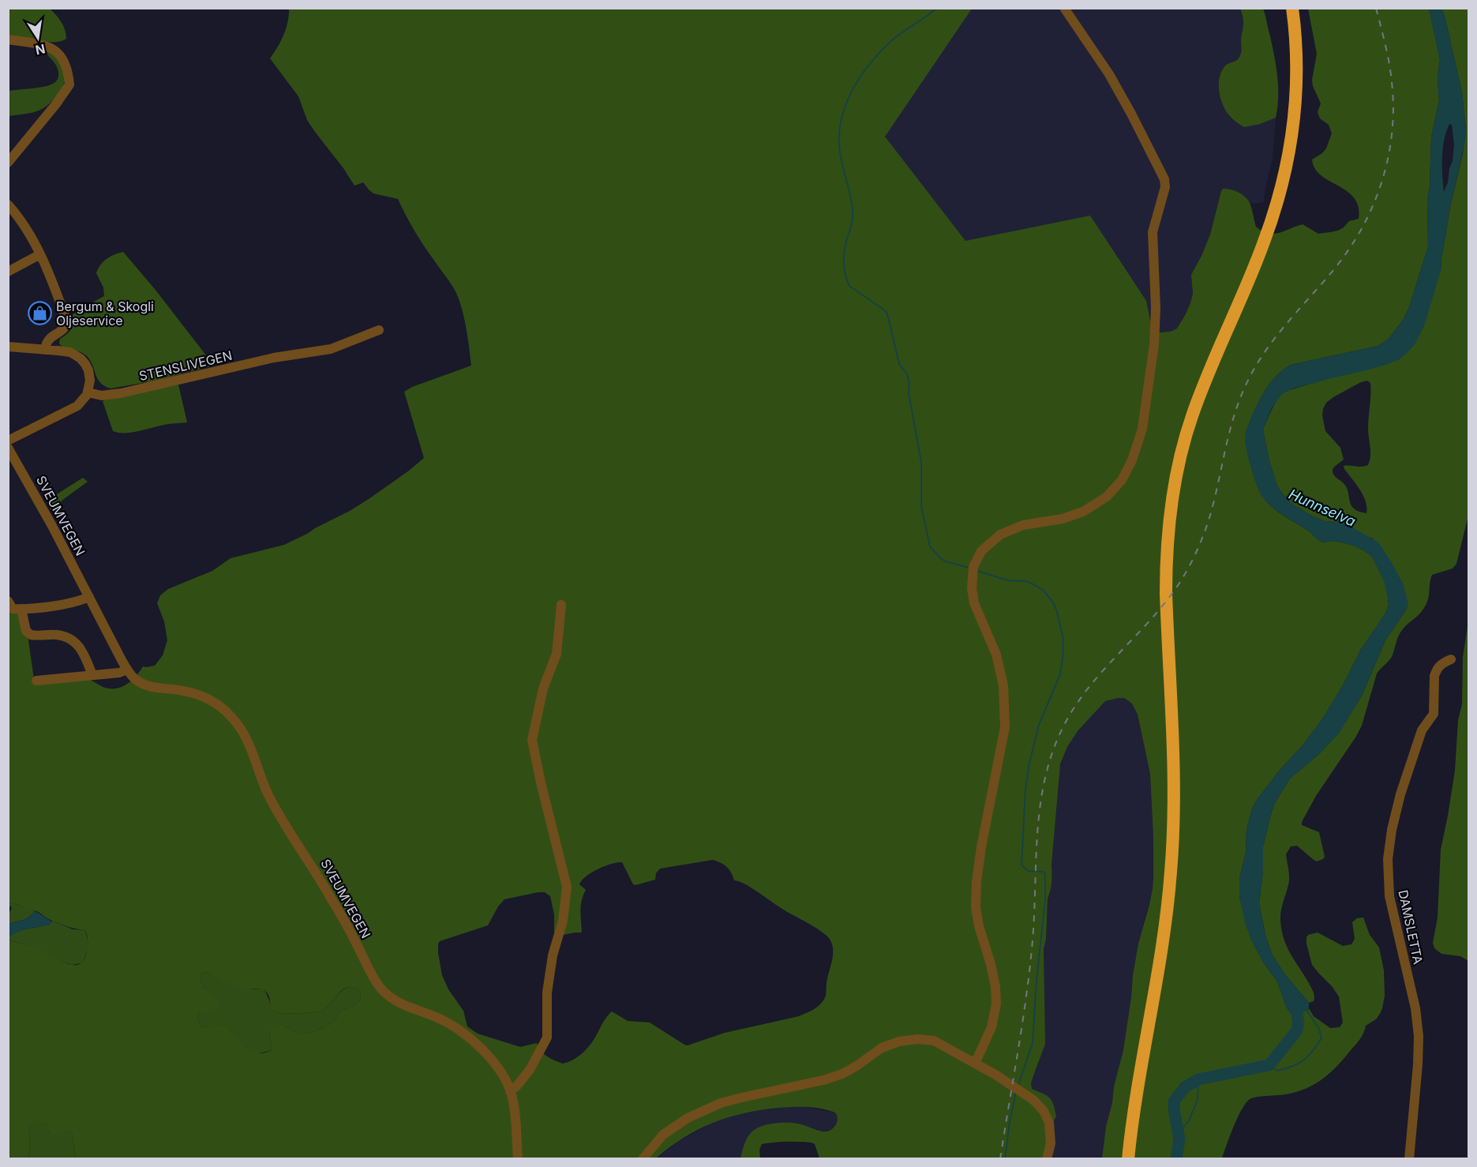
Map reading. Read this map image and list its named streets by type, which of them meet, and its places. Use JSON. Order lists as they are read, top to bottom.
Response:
{
  "streets": {
    "street": ["STENSLIVEGEN", "SVEUMVEGEN", "DAMSLETTA"]
  },
  "water": ["Hunnselva"],
  "places": {
    "shop": ["Bergum & Skogli Oljeservice"]
  },
  "north": "bottom"
}
